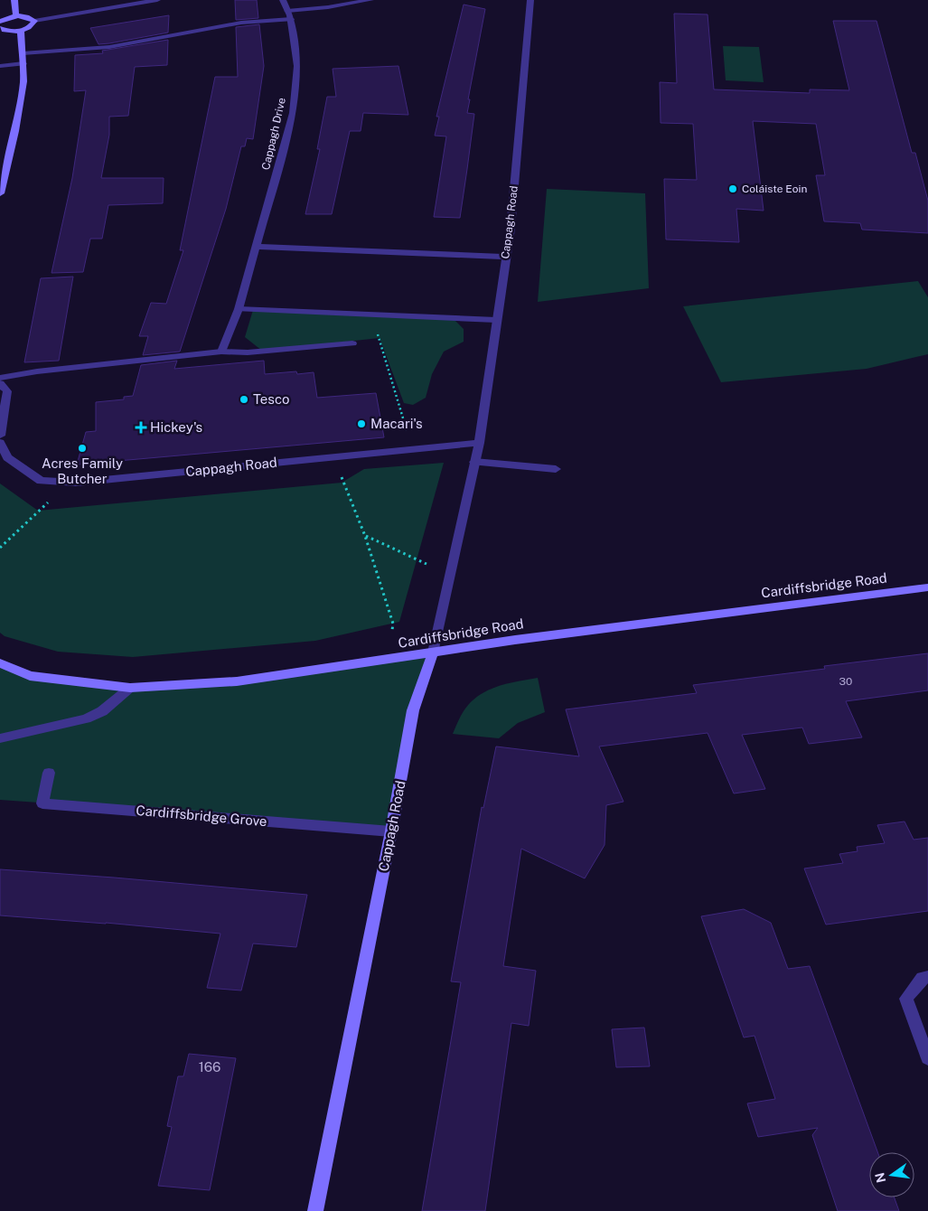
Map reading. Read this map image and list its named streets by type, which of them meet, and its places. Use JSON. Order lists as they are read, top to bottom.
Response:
{
  "streets": {
    "main road": ["Cappagh Road", "Cardiffsbridge Road"],
    "street": ["Cappagh Drive", "Cardiffsbridge Grove"]
  },
  "crossings": [
    ["Cappagh Road", "Cardiffsbridge Road"],
    ["Cappagh Road", "Cardiffsbridge Grove"]
  ],
  "places": {
    "other": [
      "Coláiste Eoin",
      "Tesco",
      "Macari's",
      "Acres Family Butcher"
    ],
    "health": ["Hickey's"]
  },
  "house_numbers": ["30", "166"],
  "north": "left"
}
